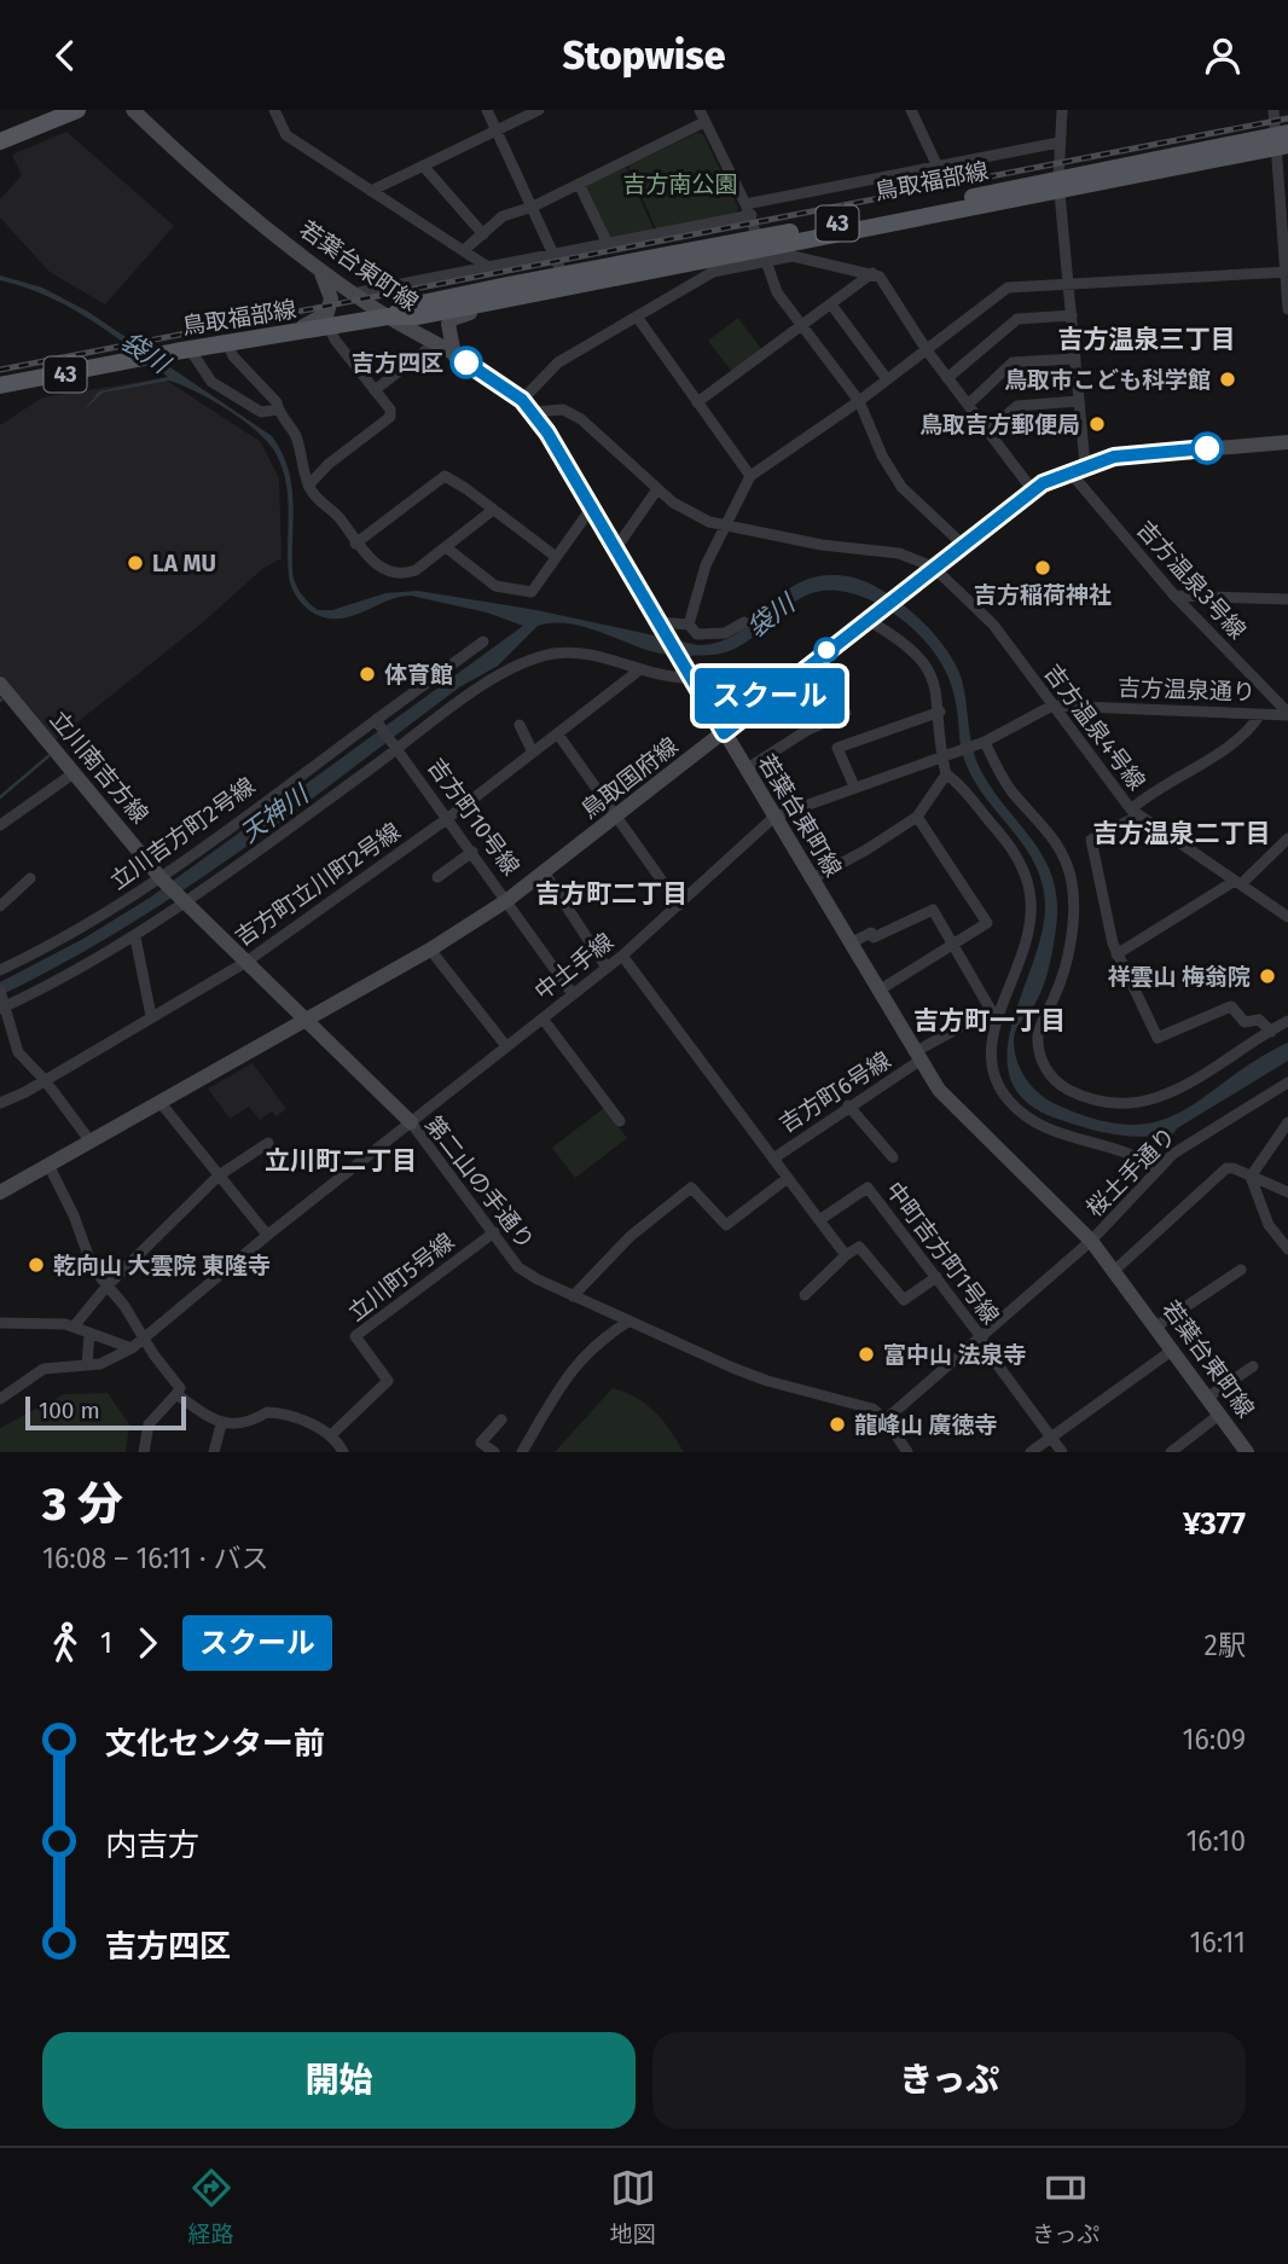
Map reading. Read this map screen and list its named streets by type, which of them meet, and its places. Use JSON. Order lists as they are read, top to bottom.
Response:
{
  "streets": {
    "main road": [
      "鳥取福部線",
      "43",
      "若葉台東町線",
      "立川南吉方線",
      "鳥取国府線"
    ],
    "street": [
      "吉方温泉3号線",
      "吉方温泉通り",
      "吉方温泉4号線",
      "吉方町10号線",
      "立川吉方町2号線",
      "吉方町立川町2号線",
      "中土手線",
      "吉方町6号線",
      "桜土手通り",
      "第二山の手通り",
      "中町吉方町1号線",
      "立川町5号線"
    ]
  },
  "crossings": [
    ["鳥取福部線", "若葉台東町線"],
    ["若葉台東町線", "鳥取国府線"],
    ["若葉台東町線", "中土手線"],
    ["若葉台東町線", "吉方町6号線"],
    ["若葉台東町線", "桜土手通り"],
    ["吉方温泉3号線", "吉方温泉通り"],
    ["吉方温泉3号線", "鳥取国府線"],
    ["吉方温泉通り", "吉方温泉4号線"],
    ["吉方温泉通り", "中土手線"],
    ["吉方温泉4号線", "鳥取国府線"],
    ["立川南吉方線", "立川吉方町2号線"],
    ["鳥取国府線", "吉方町10号線"],
    ["吉方町10号線", "立川吉方町2号線"],
    ["吉方町10号線", "吉方町立川町2号線"],
    ["吉方町10号線", "中土手線"],
    ["中土手線", "第二山の手通り"],
    ["桜土手通り", "第二山の手通り"],
    ["桜土手通り", "中町吉方町1号線"],
    ["第二山の手通り", "立川町5号線"]
  ],
  "districts": [
    "吉方温泉三丁目",
    "吉方温泉二丁目",
    "吉方町二丁目",
    "吉方町一丁目",
    "立川町二丁目"
  ],
  "water": ["袋川", "天神川"],
  "parks": ["吉方南公園"],
  "places": [
    "吉方四区",
    "鳥取市こども科学館",
    "鳥取吉方郵便局",
    "LA MU",
    "吉方稲荷神社",
    "体育館",
    "祥雲山 梅翁院",
    "乾向山 大雲院 東隆寺",
    "富中山 法泉寺",
    "龍峰山 廣徳寺"
  ],
  "lines": ["bus line スクール"],
  "scale_bar": "100 m",
  "page": {
    "header": "Stopwise",
    "on_map": "スクール",
    "scale": "100 m",
    "heading": ["3 分", "16:08 – 16:11 · バス", "¥377"],
    "legs": ["1", "スクール", "2駅"],
    "list": [
      {
        "name": "文化センター前",
        "value": "16:09"
      },
      {
        "name": "内吉方",
        "value": "16:10"
      },
      {
        "name": "吉方四区",
        "value": "16:11"
      }
    ],
    "buttons": ["開始", "きっぷ"],
    "tabs": ["経路", "地図", "きっぷ"]
  }
}
